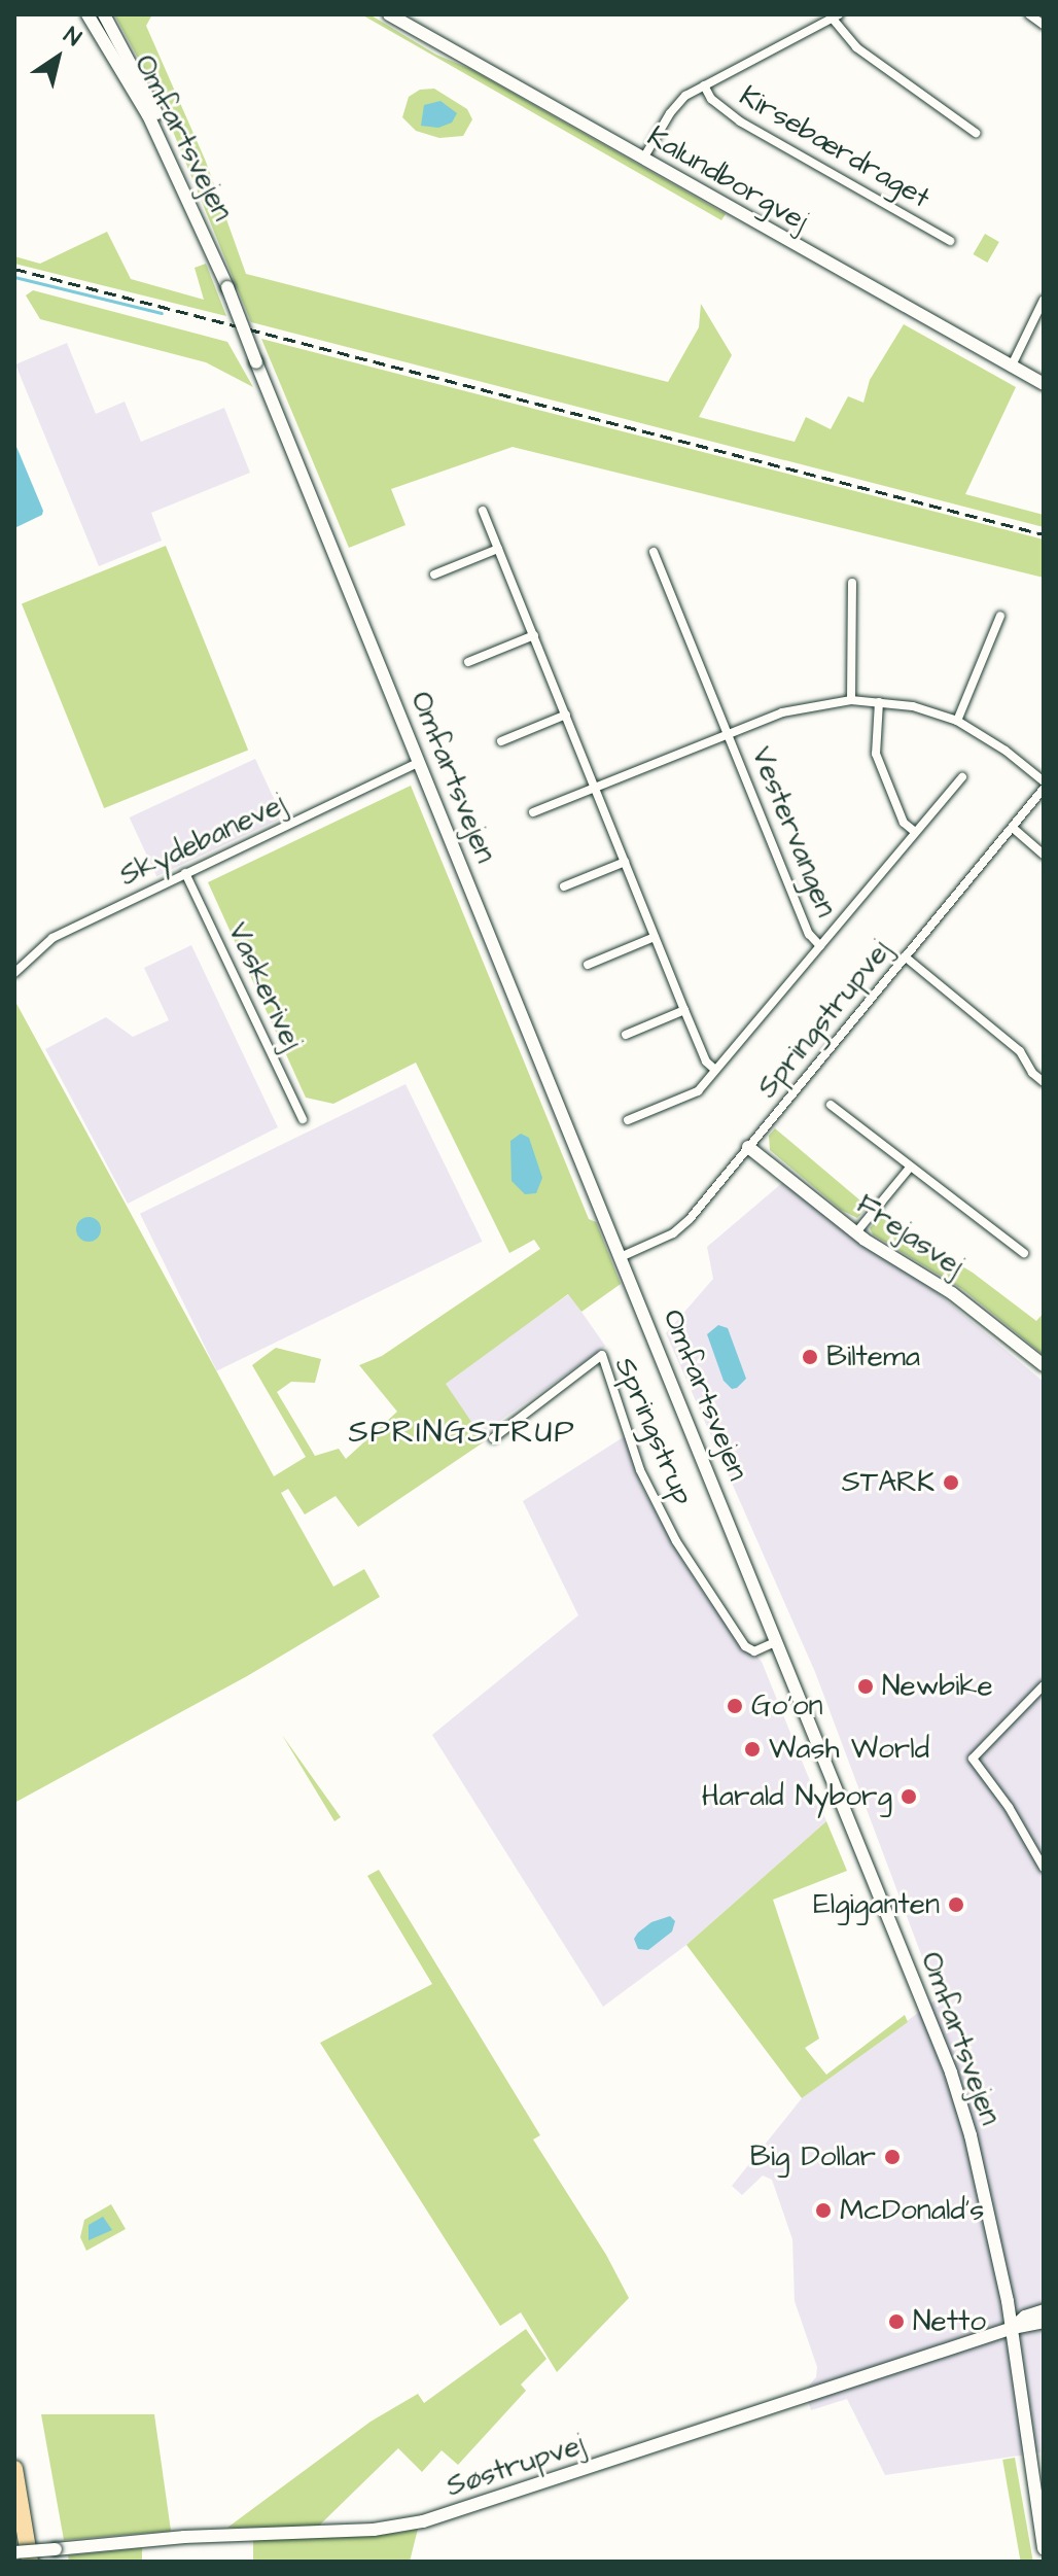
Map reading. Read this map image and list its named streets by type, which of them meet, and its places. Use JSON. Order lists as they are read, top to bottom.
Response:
{
  "streets": {
    "main road": [
      "Omfartsvejen",
      "Kalundborgvej",
      "Frejasvej",
      "Søstrupvej"
    ],
    "street": [
      "Kirsebærdraget",
      "Vestervangen",
      "Skydebanevej",
      "Vaskerivej",
      "Springstrupvej",
      "Springstrup"
    ]
  },
  "crossings": [
    ["Omfartsvejen", "Skydebanevej"],
    ["Omfartsvejen", "Springstrupvej"],
    ["Omfartsvejen", "Springstrup"],
    ["Omfartsvejen", "Søstrupvej"],
    ["Skydebanevej", "Vaskerivej"],
    ["Springstrupvej", "Frejasvej"]
  ],
  "districts": ["SPRINGSTRUP"],
  "places": [
    "Biltema",
    "STARK",
    "Newbike",
    "Go'on",
    "Wash World",
    "Harald Nyborg",
    "Elgiganten",
    "Big Dollar",
    "McDonald's",
    "Netto"
  ],
  "north": "top right"
}
